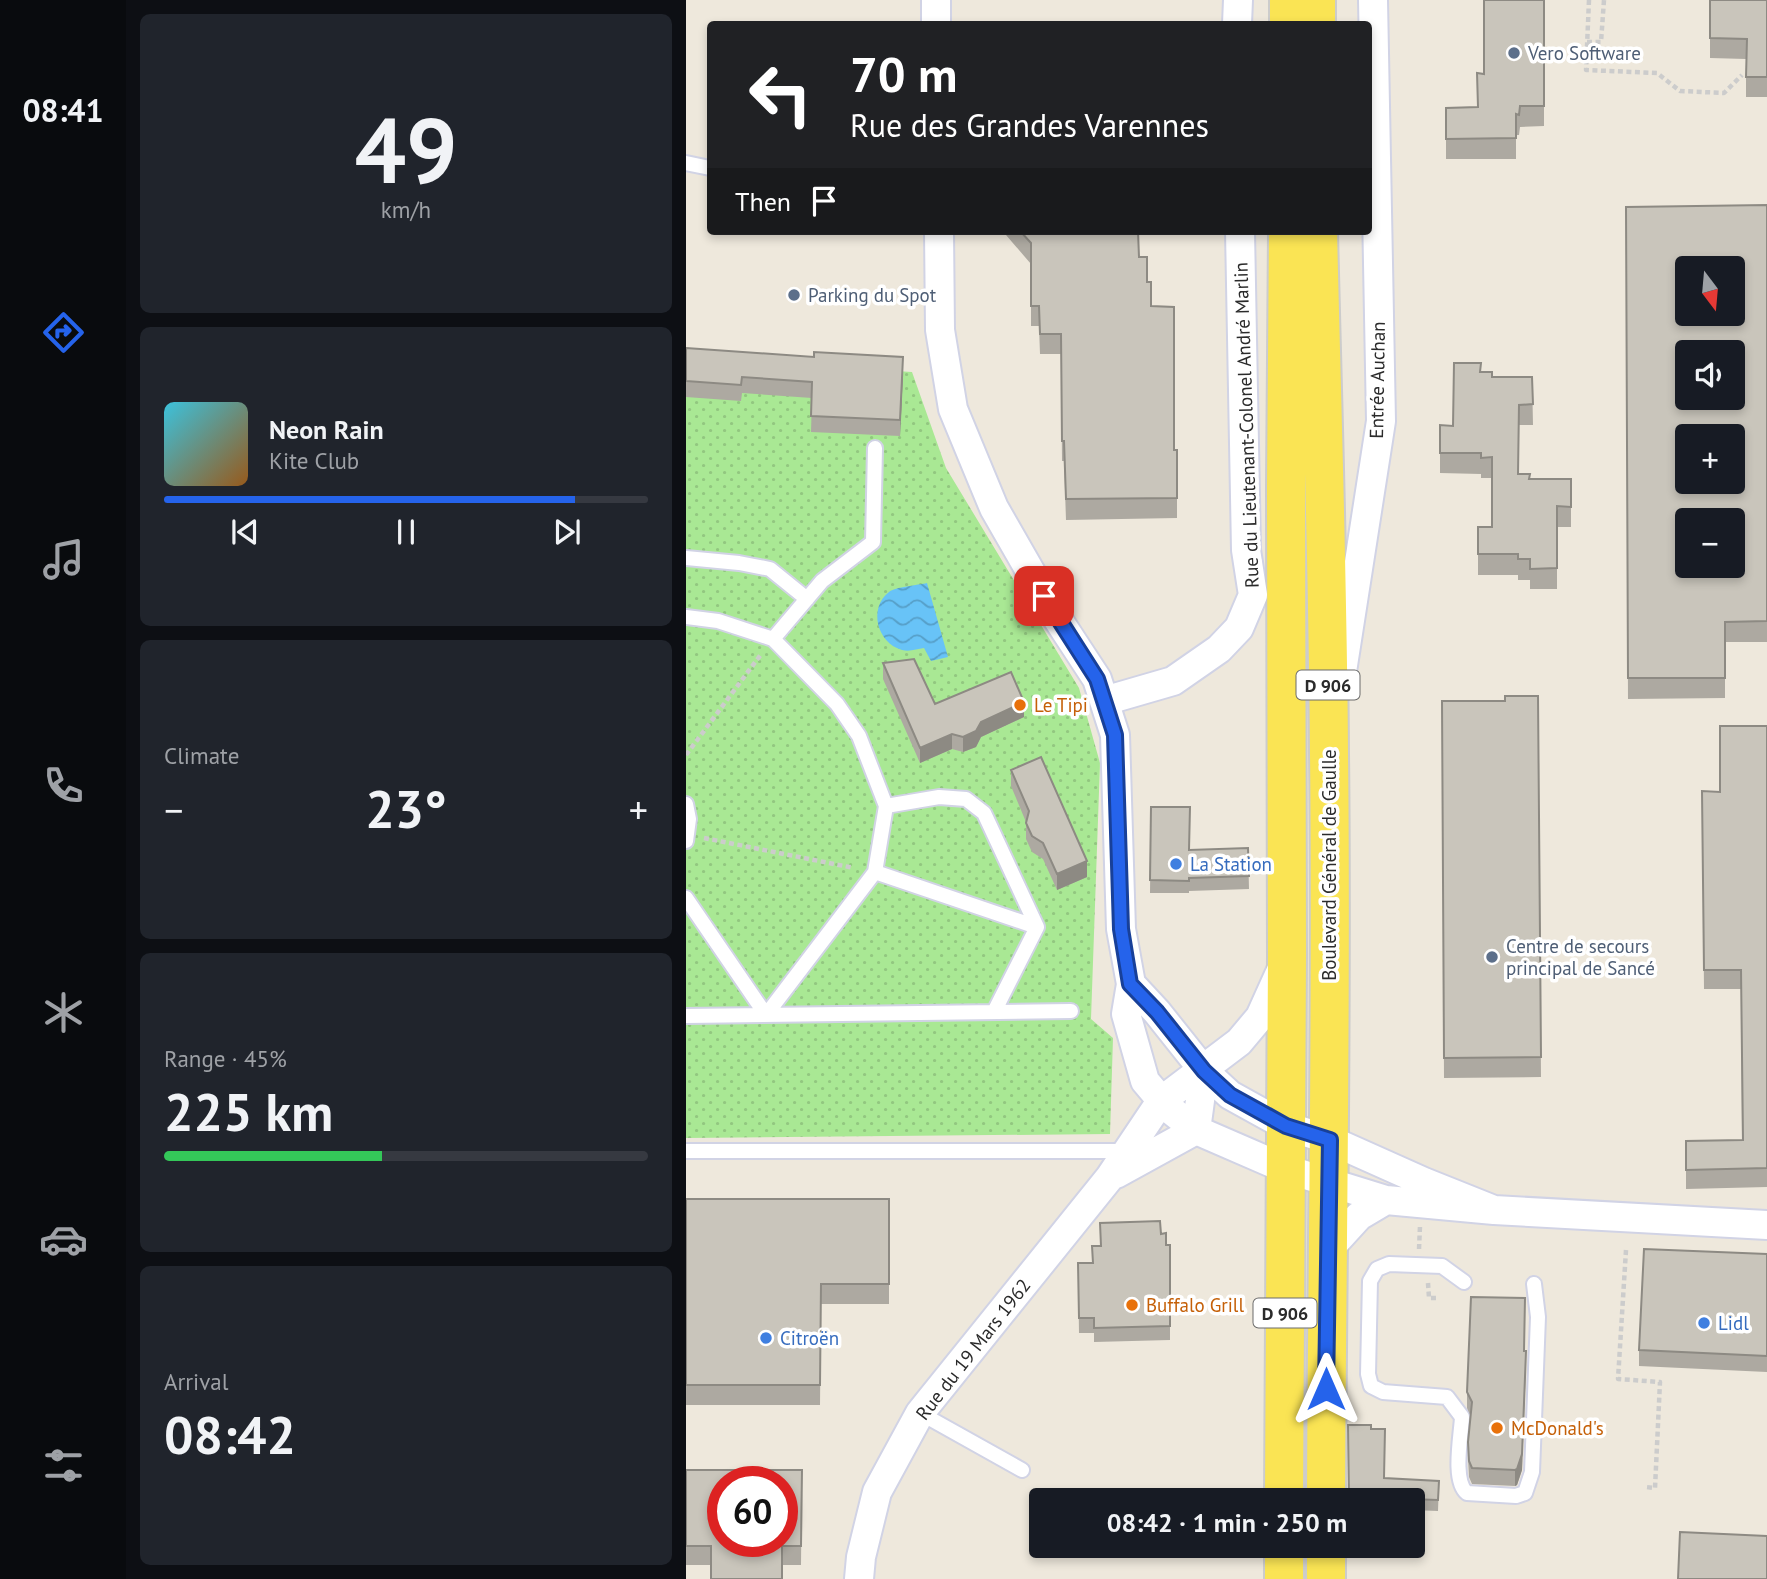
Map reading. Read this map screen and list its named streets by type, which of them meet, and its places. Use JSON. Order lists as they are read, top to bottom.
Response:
{
  "streets": {
    "main road": ["D 906", "Boulevard Général de Gaulle"],
    "street": ["Entrée Auchan", "Rue du Lieutenant-Colonel André Marlin", "Rue du 19 Mars 1962"]
  },
  "crossings": [
    ["Entrée Auchan", "Boulevard Général de Gaulle"],
    ["D 906", "Rue du 19 Mars 1962"]
  ],
  "places": [
    "Vero Software",
    "Parking du Spot",
    "Le Tipi",
    "La Station",
    "Centre de secours principal de Sancé",
    "Buffalo Grill",
    "Lidl",
    "Citroën",
    "McDonald's"
  ],
  "north": "bottom",
  "page": {
    "tabs": "08:41",
    "tile": [
      ["49", "km/h"],
      "Climate",
      ["Range · 45%", "225 km"],
      ["Arrival", "08:42"]
    ],
    "turn": ["70 m", "Rue des Grandes Varennes"],
    "then": "Then",
    "map_buttons": ["+", "−"],
    "song": ["Neon Rain", "Kite Club"],
    "heat": ["−", "23°", "+"],
    "limit": "60",
    "trip": "08:42 · 1 min · 250 m"
  }
}
